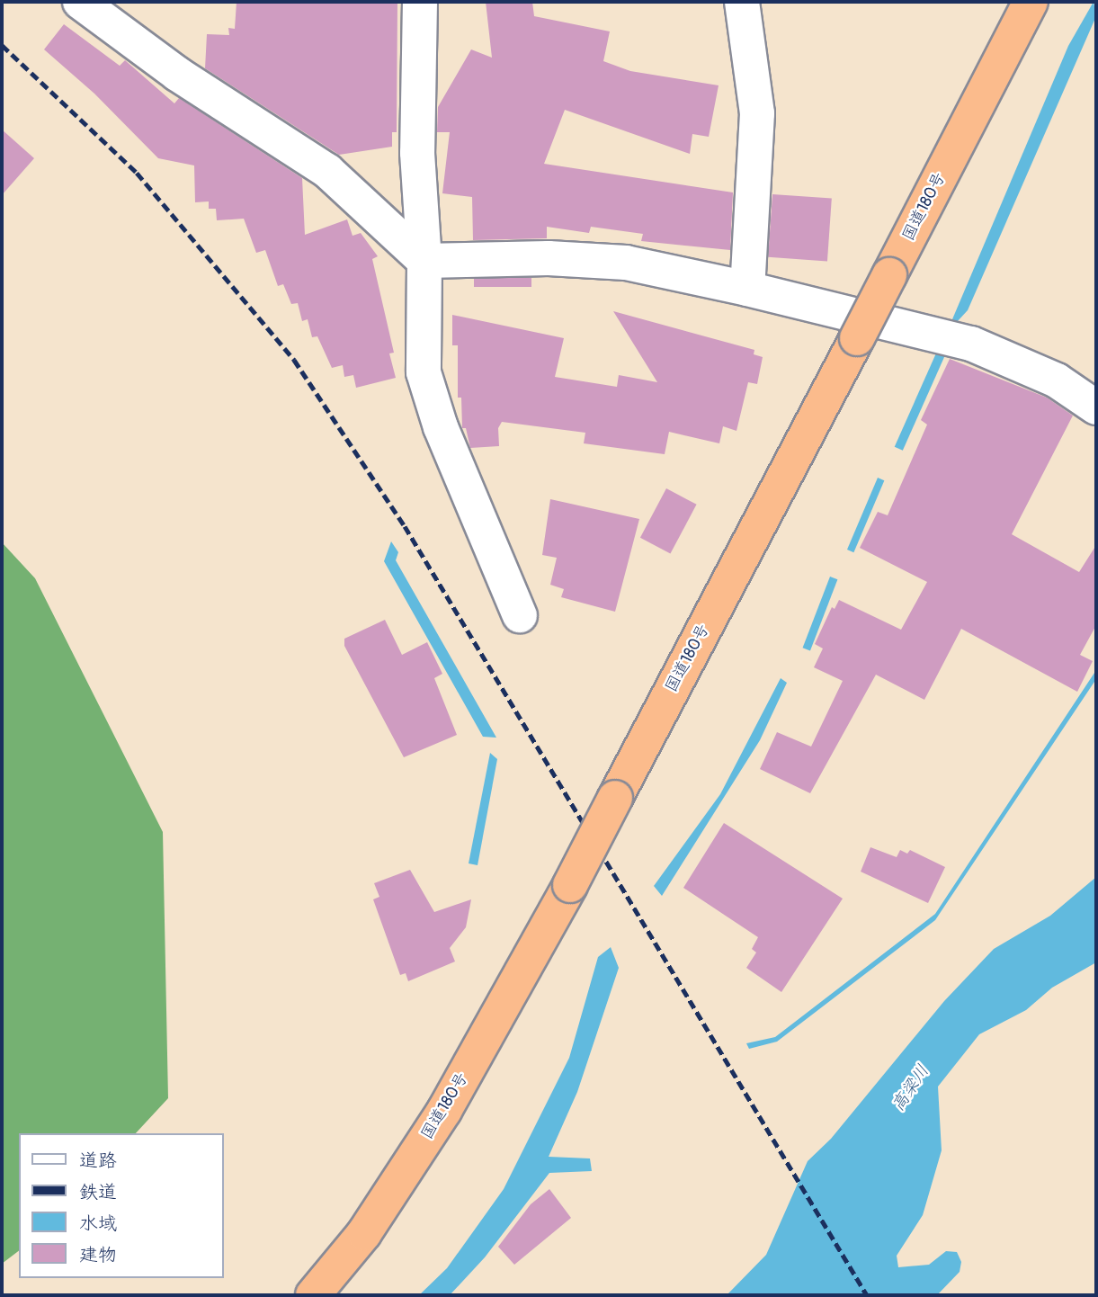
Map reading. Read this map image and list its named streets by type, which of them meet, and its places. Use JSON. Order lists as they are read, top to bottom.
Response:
{
  "streets": {
    "highway": ["国道180号"]
  },
  "water": ["高梁川"],
  "legend": [
    "道路",
    "鉄道",
    "水域",
    "建物"
  ]
}
